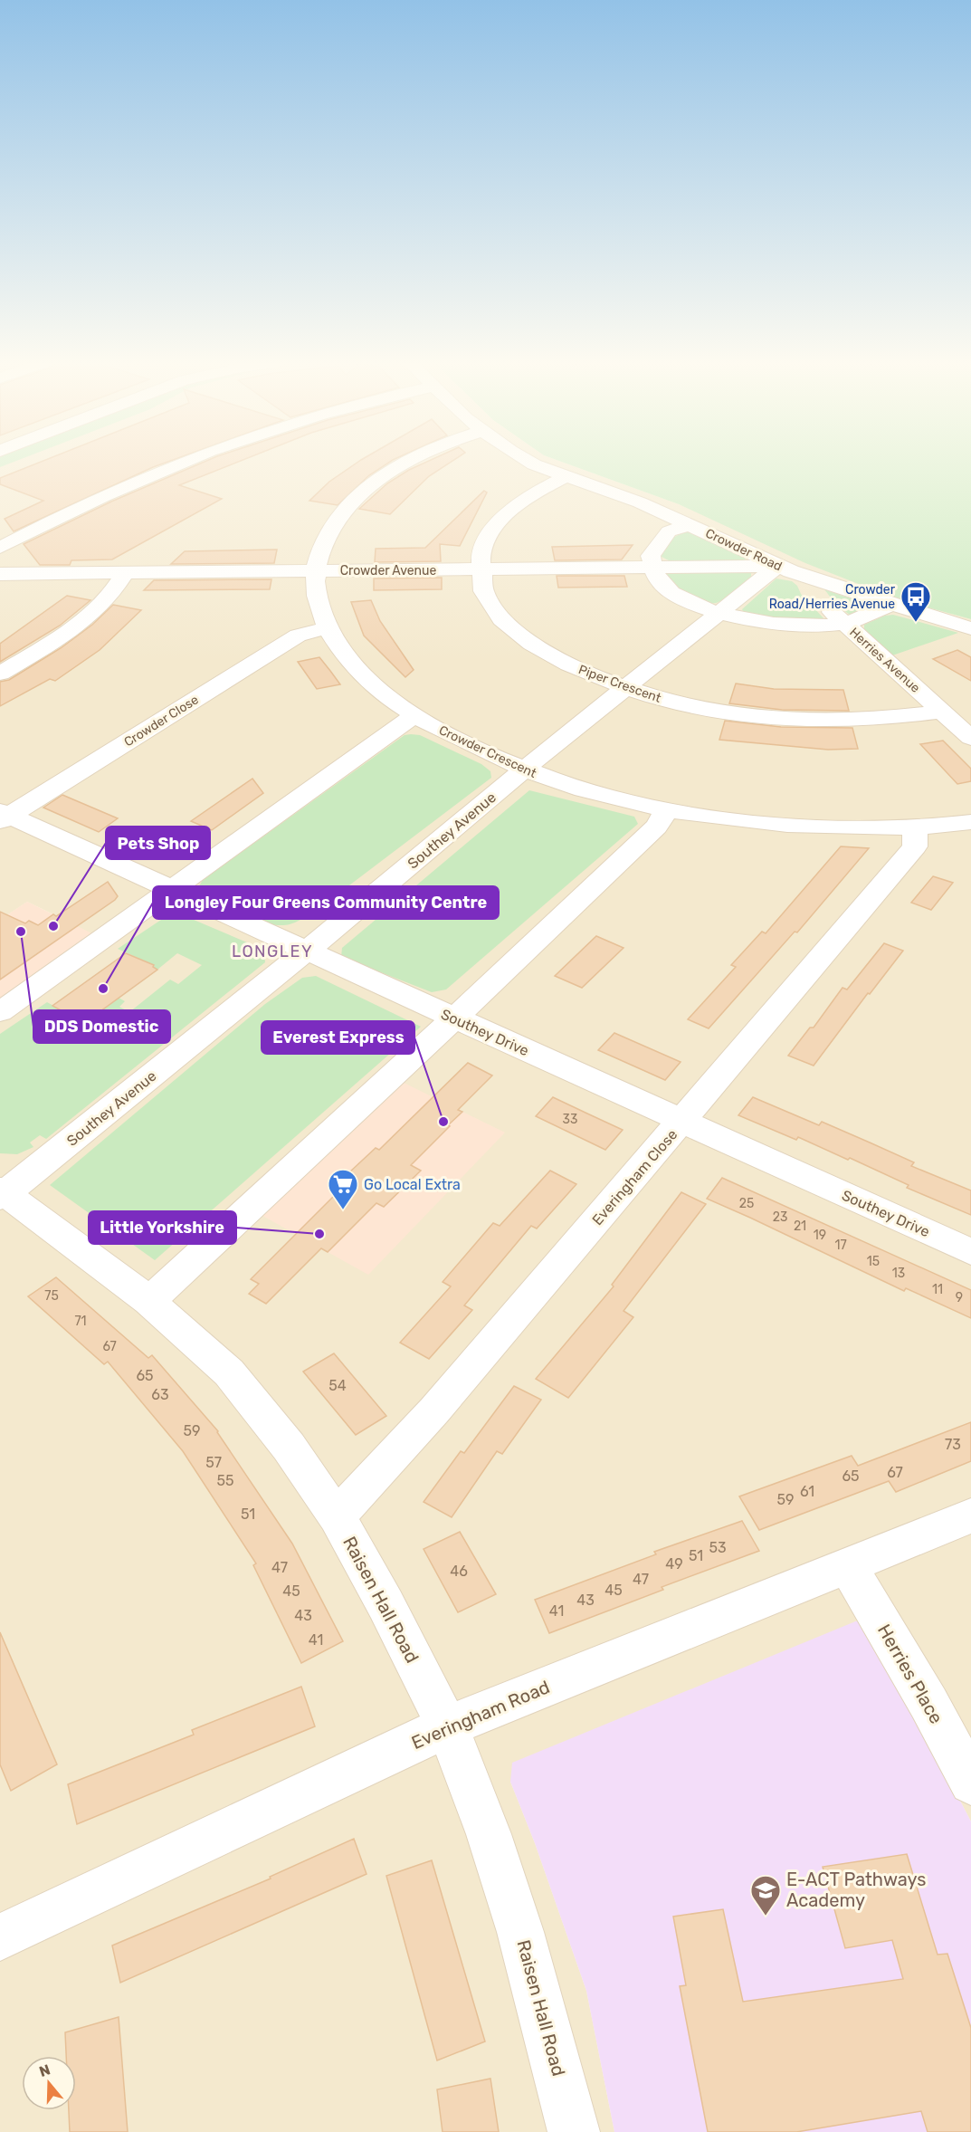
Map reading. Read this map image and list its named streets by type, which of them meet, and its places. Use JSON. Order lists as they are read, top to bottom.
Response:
{
  "streets": {
    "street": [
      "Crowder Road",
      "Crowder Avenue",
      "Herries Avenue",
      "Piper Crescent",
      "Crowder Close",
      "Crowder Crescent",
      "Southey Avenue",
      "Southey Drive",
      "Everingham Close",
      "Raisen Hall Road",
      "Herries Place",
      "Everingham Road"
    ]
  },
  "crossings": [
    ["Crowder Road", "Crowder Avenue"],
    ["Crowder Road", "Herries Avenue"],
    ["Crowder Road", "Piper Crescent"],
    ["Crowder Road", "Southey Avenue"],
    ["Crowder Avenue", "Piper Crescent"],
    ["Crowder Avenue", "Crowder Crescent"],
    ["Crowder Avenue", "Southey Avenue"],
    ["Herries Avenue", "Piper Crescent"],
    ["Piper Crescent", "Southey Avenue"],
    ["Crowder Close", "Crowder Crescent"],
    ["Crowder Close", "Southey Drive"],
    ["Crowder Crescent", "Southey Avenue"],
    ["Crowder Crescent", "Everingham Close"],
    ["Southey Avenue", "Southey Drive"],
    ["Southey Avenue", "Raisen Hall Road"],
    ["Southey Drive", "Everingham Close"],
    ["Everingham Close", "Raisen Hall Road"],
    ["Raisen Hall Road", "Everingham Road"],
    ["Herries Place", "Everingham Road"]
  ],
  "districts": ["LONGLEY"],
  "places": {
    "bus stop": ["Crowder Road/Herries Avenue"],
    "other": [
      "Pets Shop",
      "DDS Domestic",
      "Longley Four Greens Community Centre",
      "Everest Express",
      "Little Yorkshire"
    ],
    "supermarket": ["Go Local Extra"],
    "school or university": ["E-ACT Pathways Academy"]
  },
  "house_numbers": [
    "33",
    "25",
    "23",
    "21",
    "19",
    "17",
    "15",
    "13",
    "11",
    "75",
    "9",
    "71",
    "67",
    "65",
    "54",
    "63",
    "59",
    "73",
    "57",
    "67",
    "65",
    "55",
    "61",
    "59",
    "51",
    "53",
    "51",
    "49",
    "47",
    "46",
    "47",
    "45",
    "45",
    "43",
    "41",
    "43",
    "41"
  ],
  "north": "top"
}
